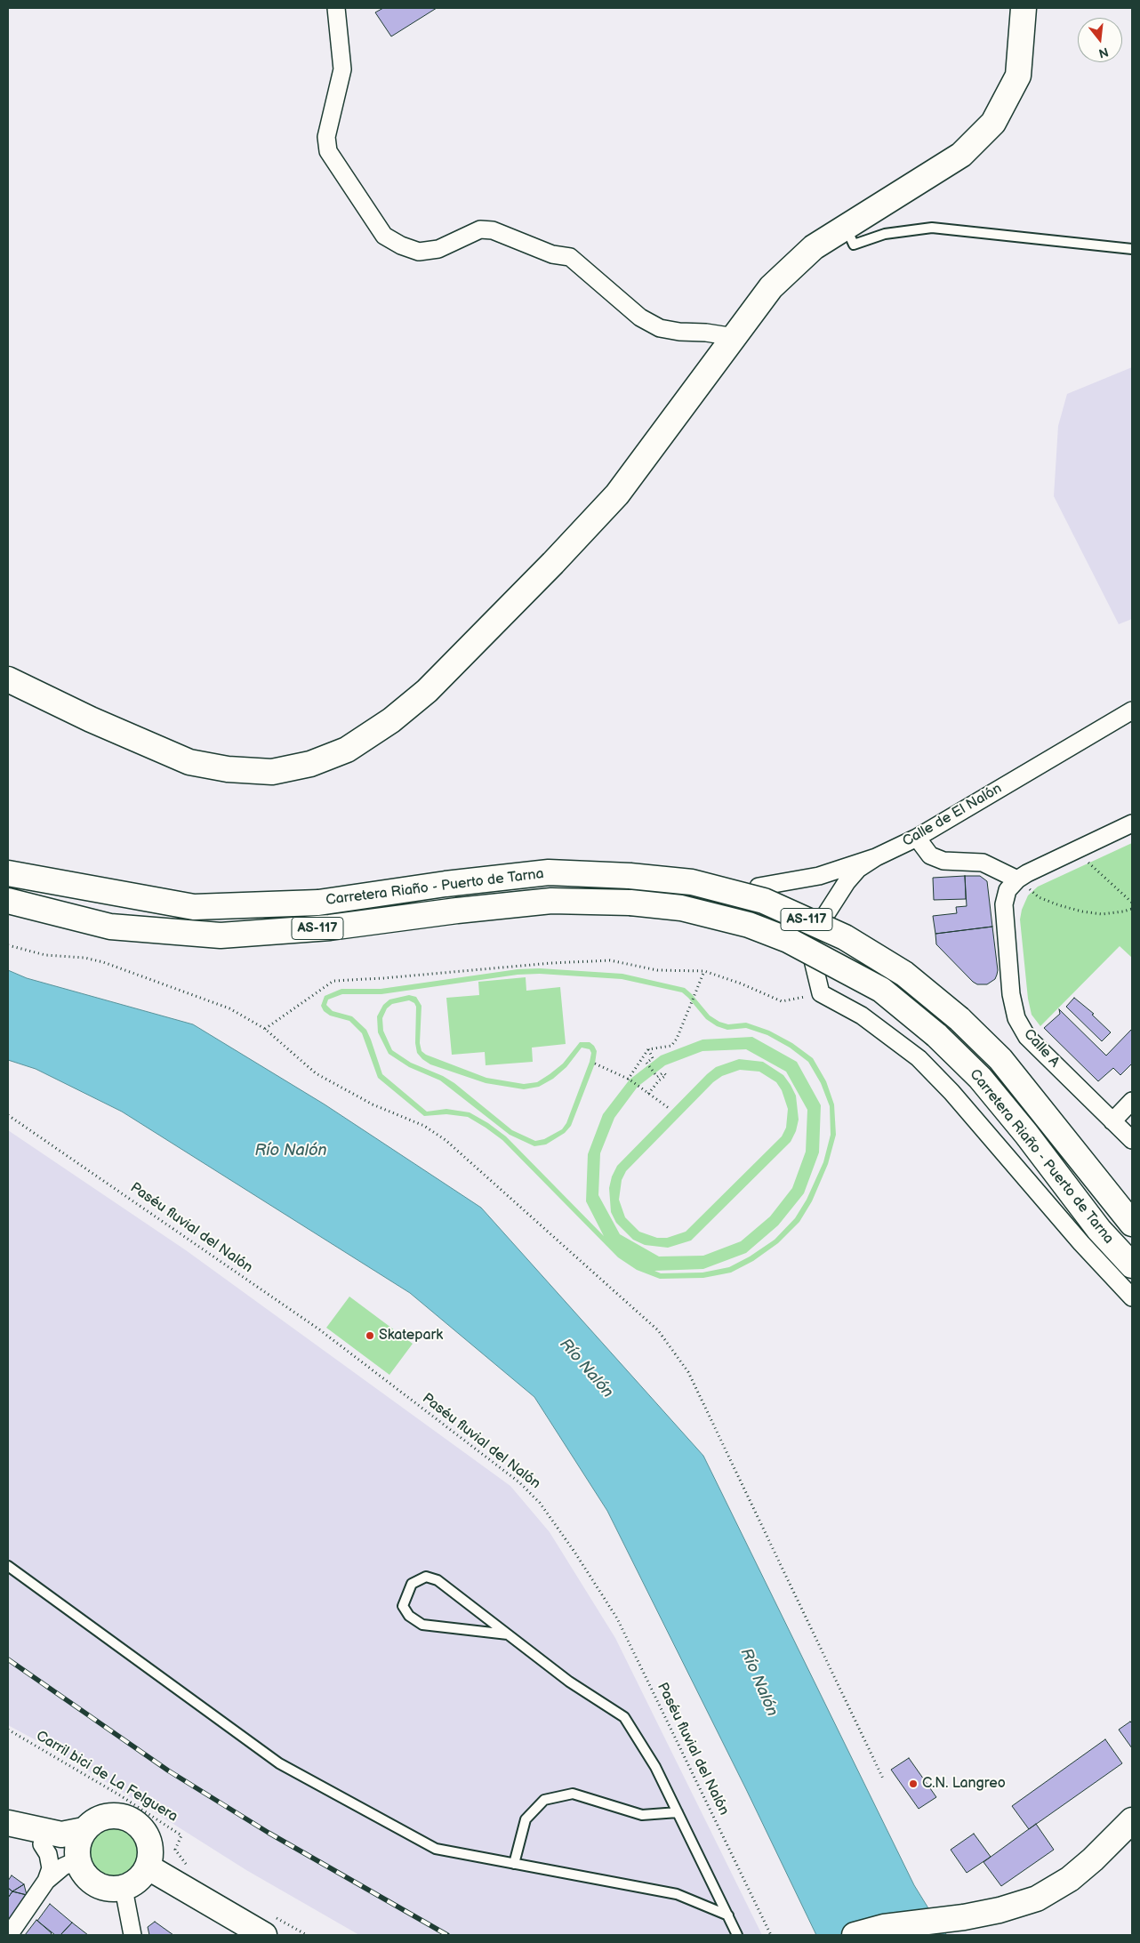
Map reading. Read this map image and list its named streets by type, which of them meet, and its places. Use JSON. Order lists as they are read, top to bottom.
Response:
{
  "streets": {
    "main road": ["Carretera Riaño - Puerto de Tarna", "AS-117"],
    "street": ["Calle de El Nalón", "Calle A"],
    "path": ["Paséu fluvial del Nalón", "Carril bici de La Felguera"]
  },
  "water": ["Río Nalón"],
  "places": ["Skatepark", "C.N. Langreo"],
  "north": "bottom"
}
